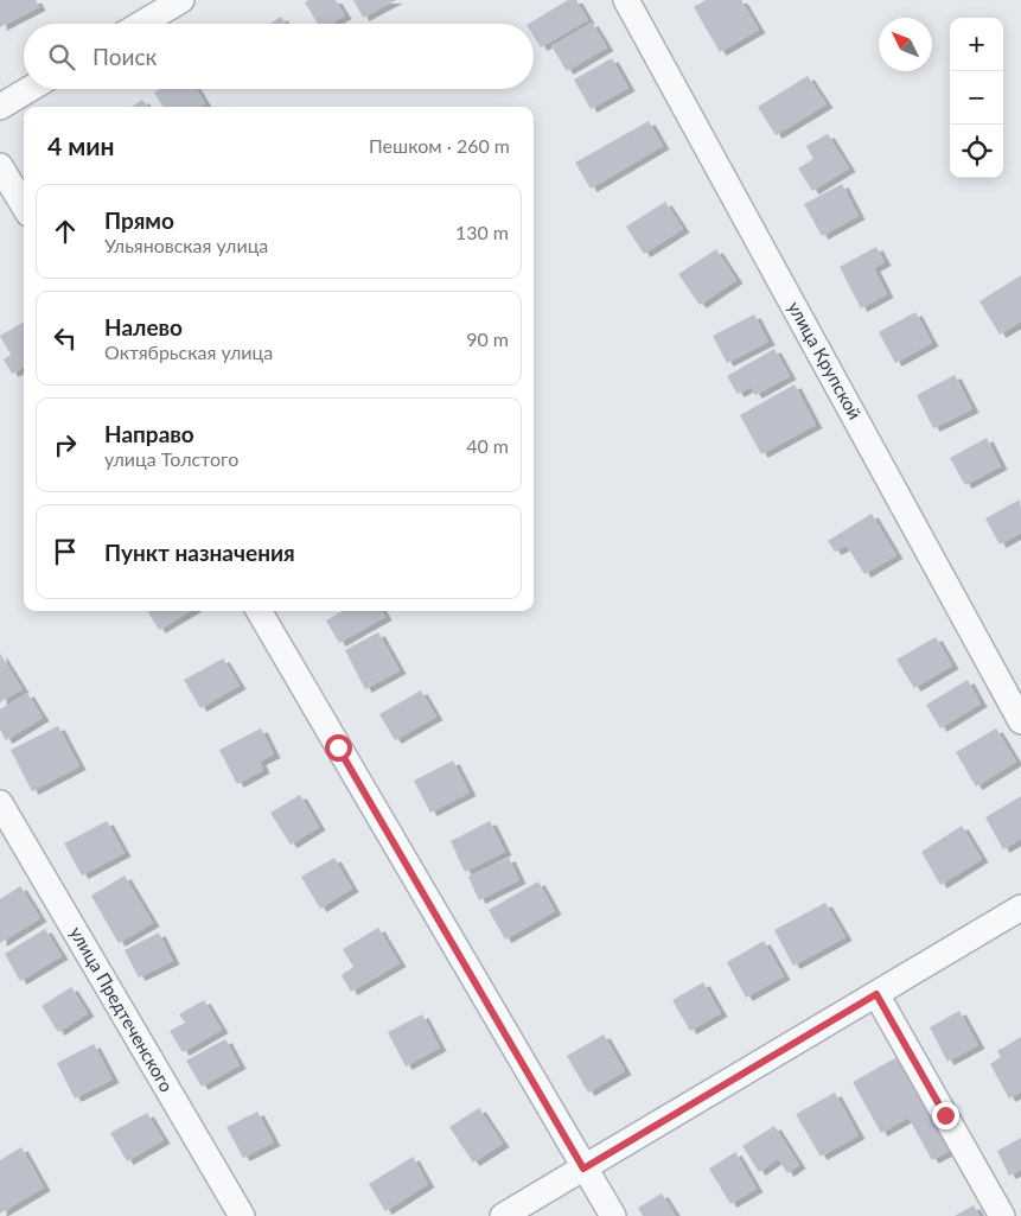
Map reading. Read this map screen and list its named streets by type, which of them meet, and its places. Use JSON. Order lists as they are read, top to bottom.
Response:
{
  "streets": {
    "street": ["улица Крупской", "улица Предтеченского"]
  },
  "north": "top left",
  "page": {
    "map_buttons": ["+", "−"],
    "search": "Поиск",
    "heading": ["4 мин", "Пешком · 260 m"],
    "list": [
      ["Прямо", "Ульяновская улица", "130 m"],
      ["Налево", "Октябрьская улица", "90 m"],
      ["Направо", "улица Толстого", "40 m"],
      "Пункт назначения"
    ]
  }
}
